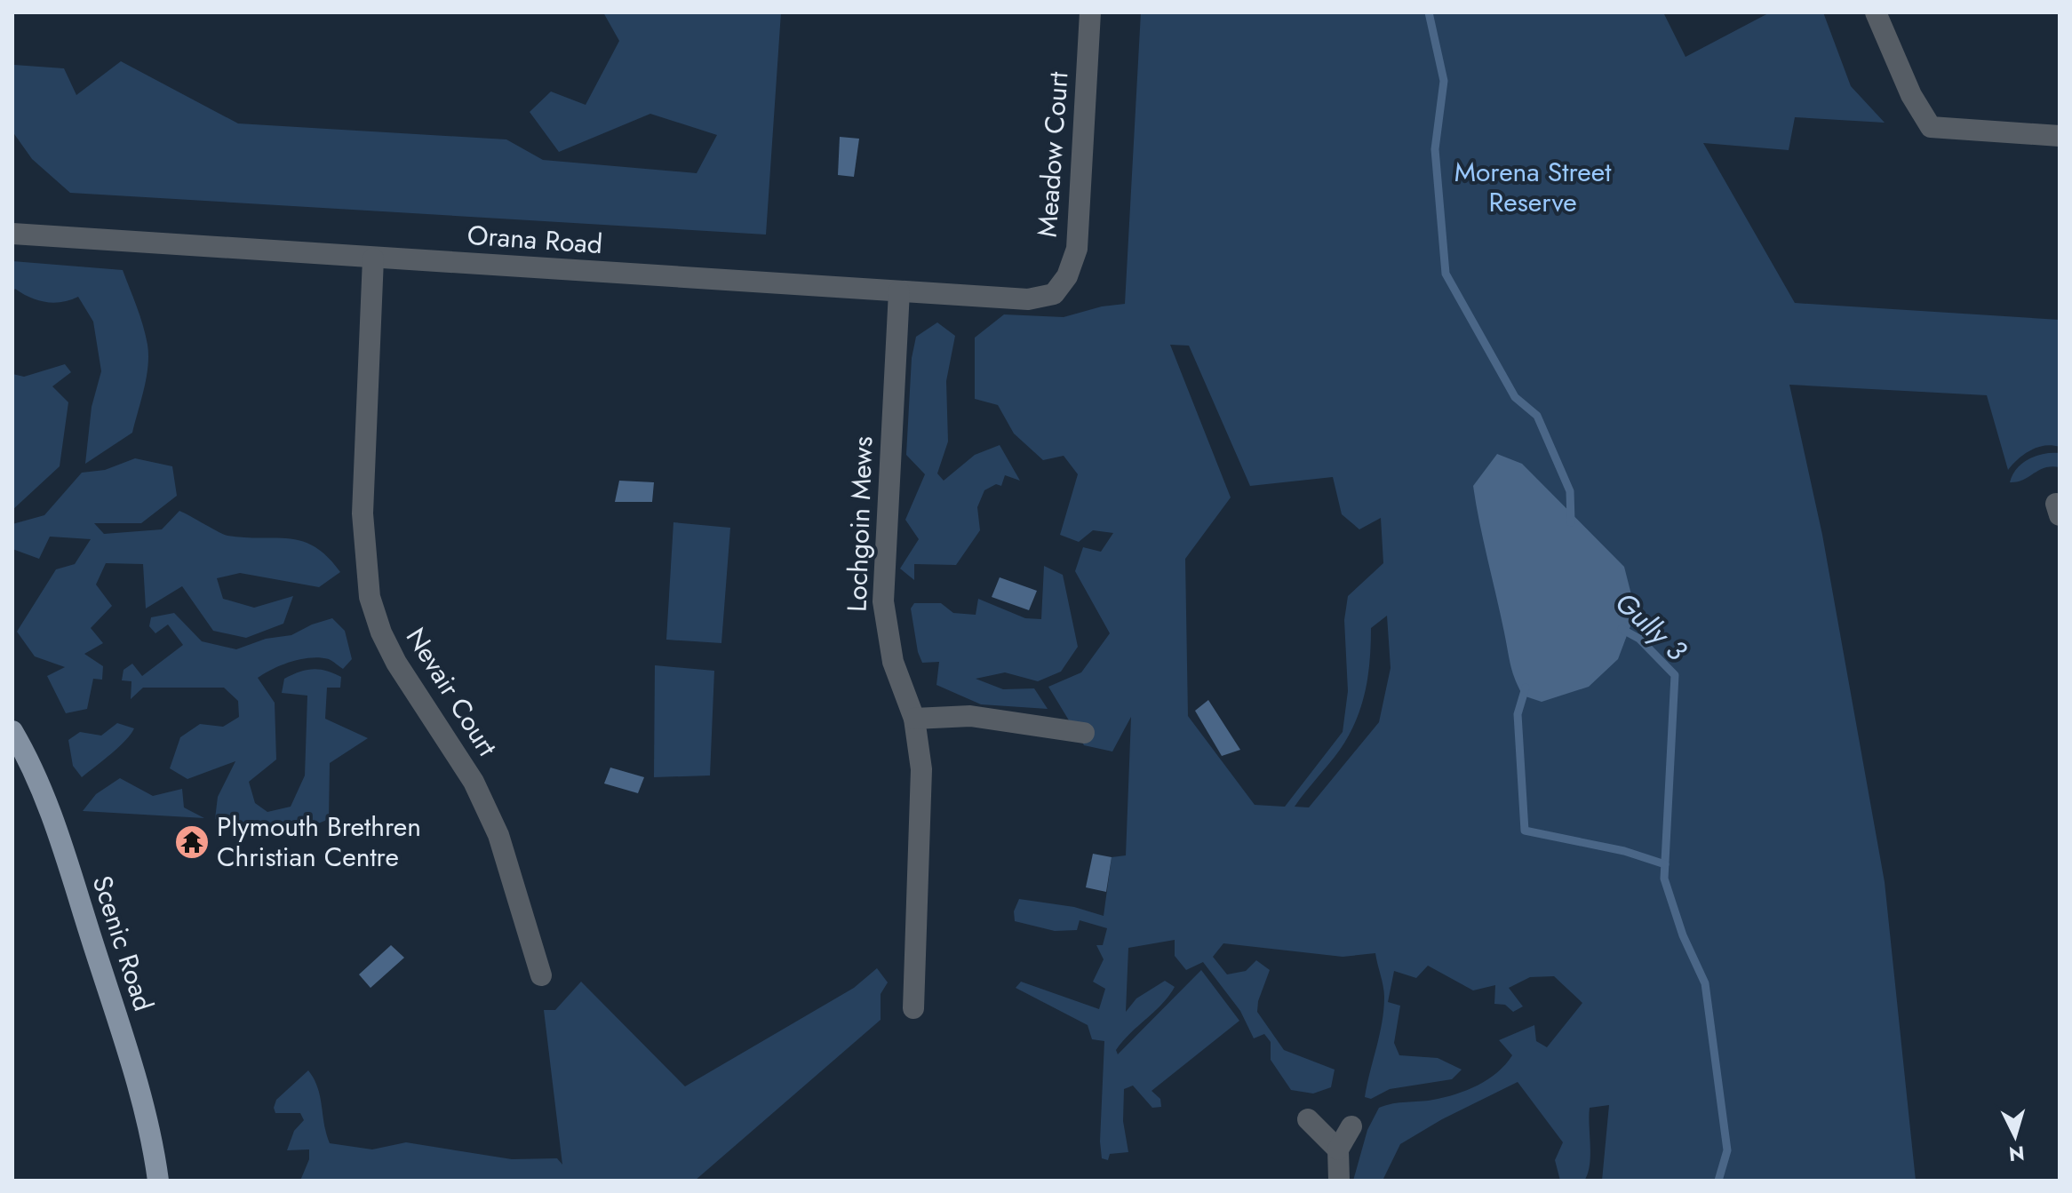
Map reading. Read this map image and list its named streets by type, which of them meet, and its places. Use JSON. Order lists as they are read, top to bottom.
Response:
{
  "streets": {
    "main road": ["Scenic Road"],
    "street": [
      "Meadow Court",
      "Orana Road",
      "Lochgoin Mews",
      "Nevair Court"
    ]
  },
  "crossings": [
    ["Meadow Court", "Orana Road"],
    ["Orana Road", "Lochgoin Mews"],
    ["Orana Road", "Nevair Court"]
  ],
  "water": ["Gully 3"],
  "parks": ["Morena Street Reserve"],
  "places": {
    "temple": ["Plymouth Brethren Christian Centre"]
  },
  "north": "bottom"
}
